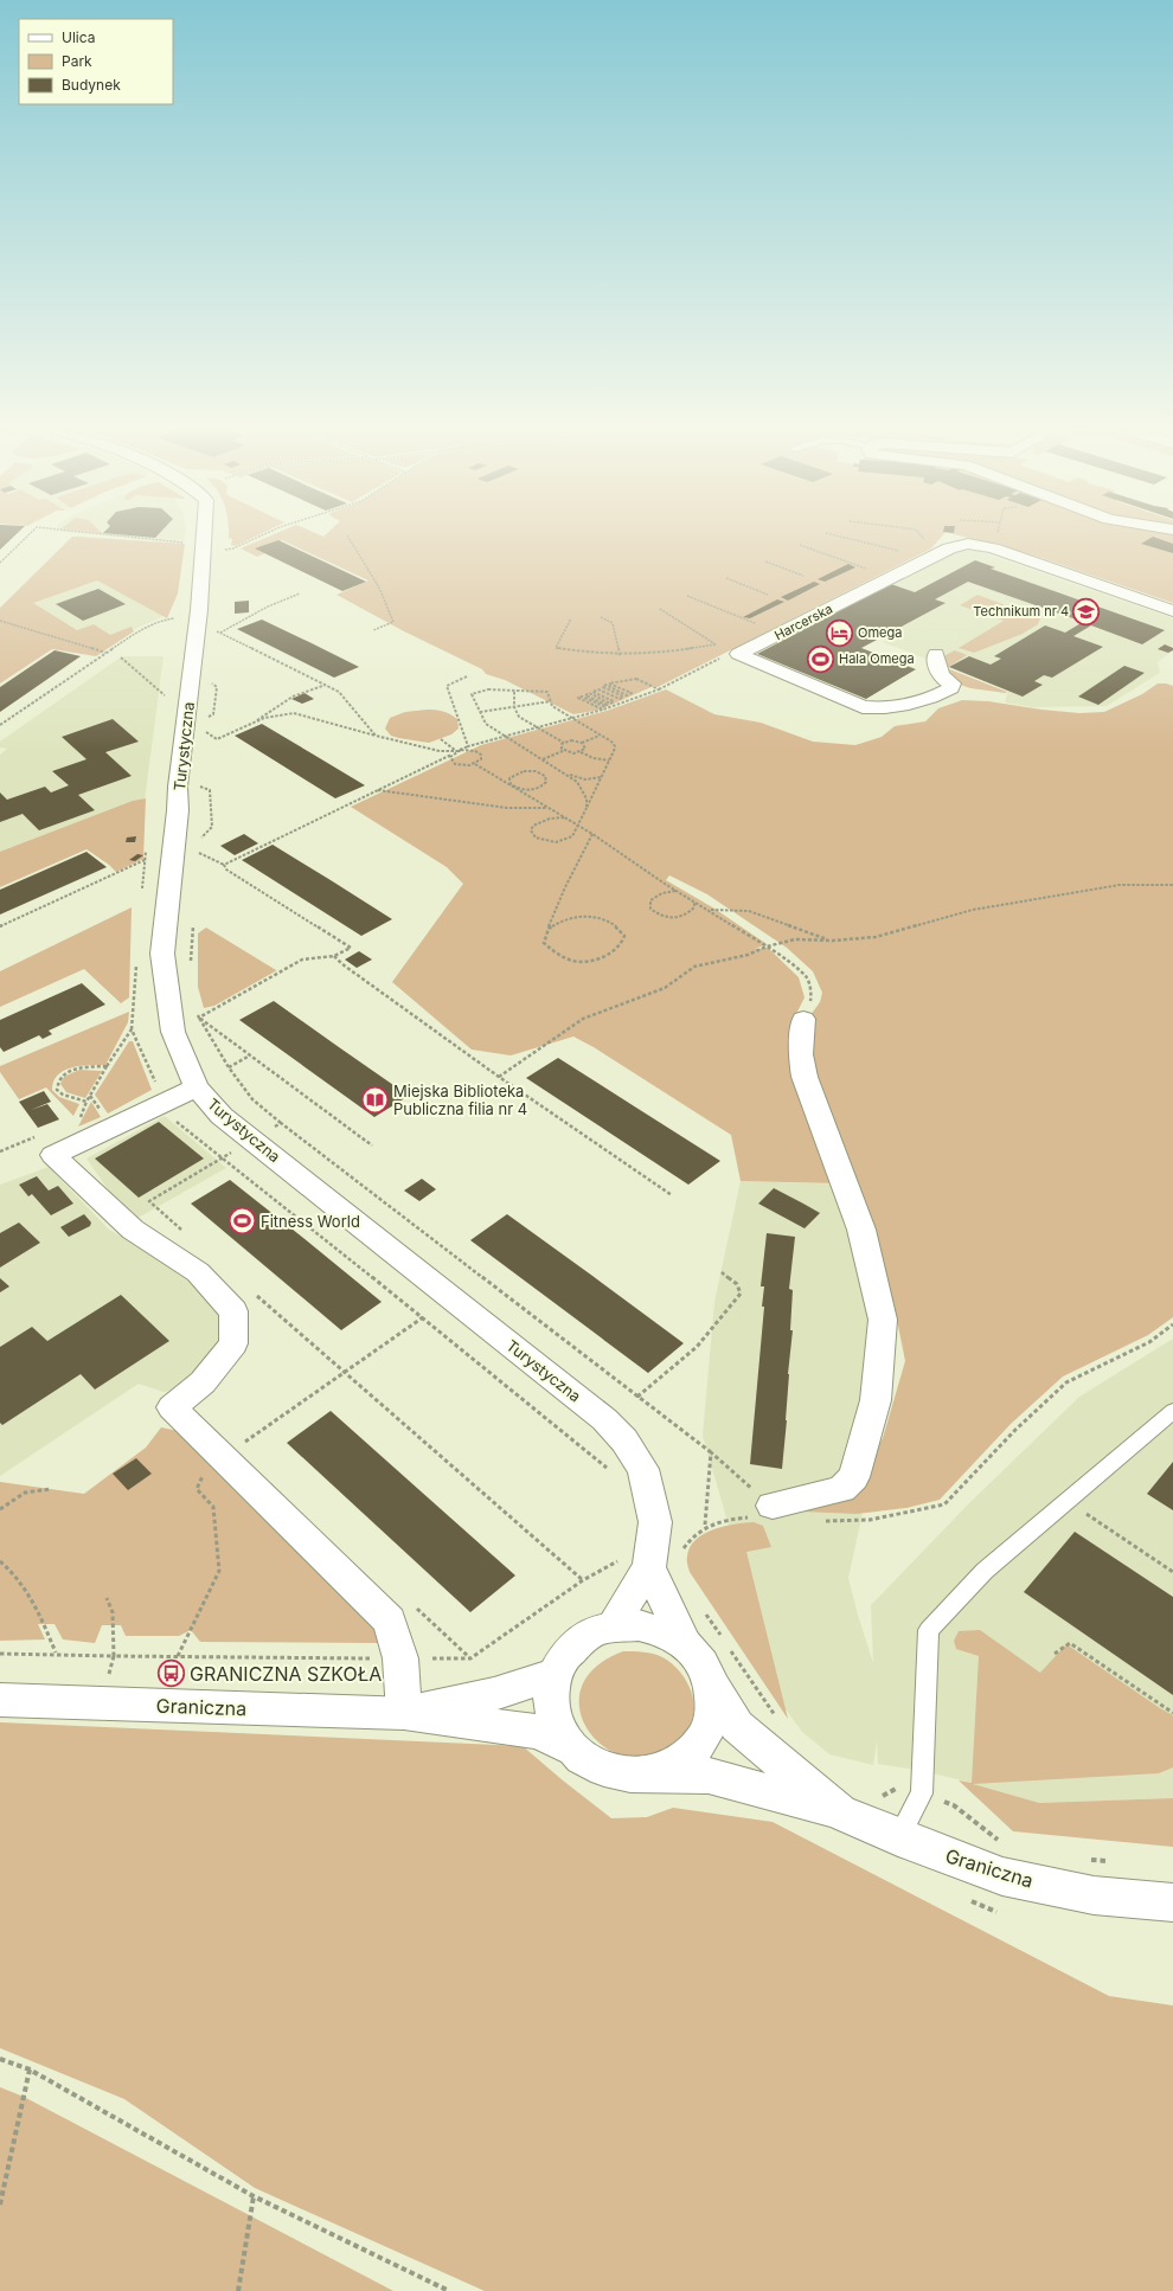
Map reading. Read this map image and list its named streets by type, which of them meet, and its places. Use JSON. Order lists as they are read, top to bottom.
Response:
{
  "streets": {
    "street": ["Harcerska", "Turystyczna", "Graniczna"]
  },
  "crossings": [
    ["Turystyczna", "Graniczna"]
  ],
  "places": {
    "school or university": ["Technikum nr 4"],
    "hotel": ["Omega"],
    "sports": ["Hala Omega", "Fitness World"],
    "library": ["Miejska Biblioteka Publiczna filia nr 4"],
    "bus stop": ["GRANICZNA SZKOŁA"]
  },
  "legend": ["Ulica", "Park", "Budynek"]
}
